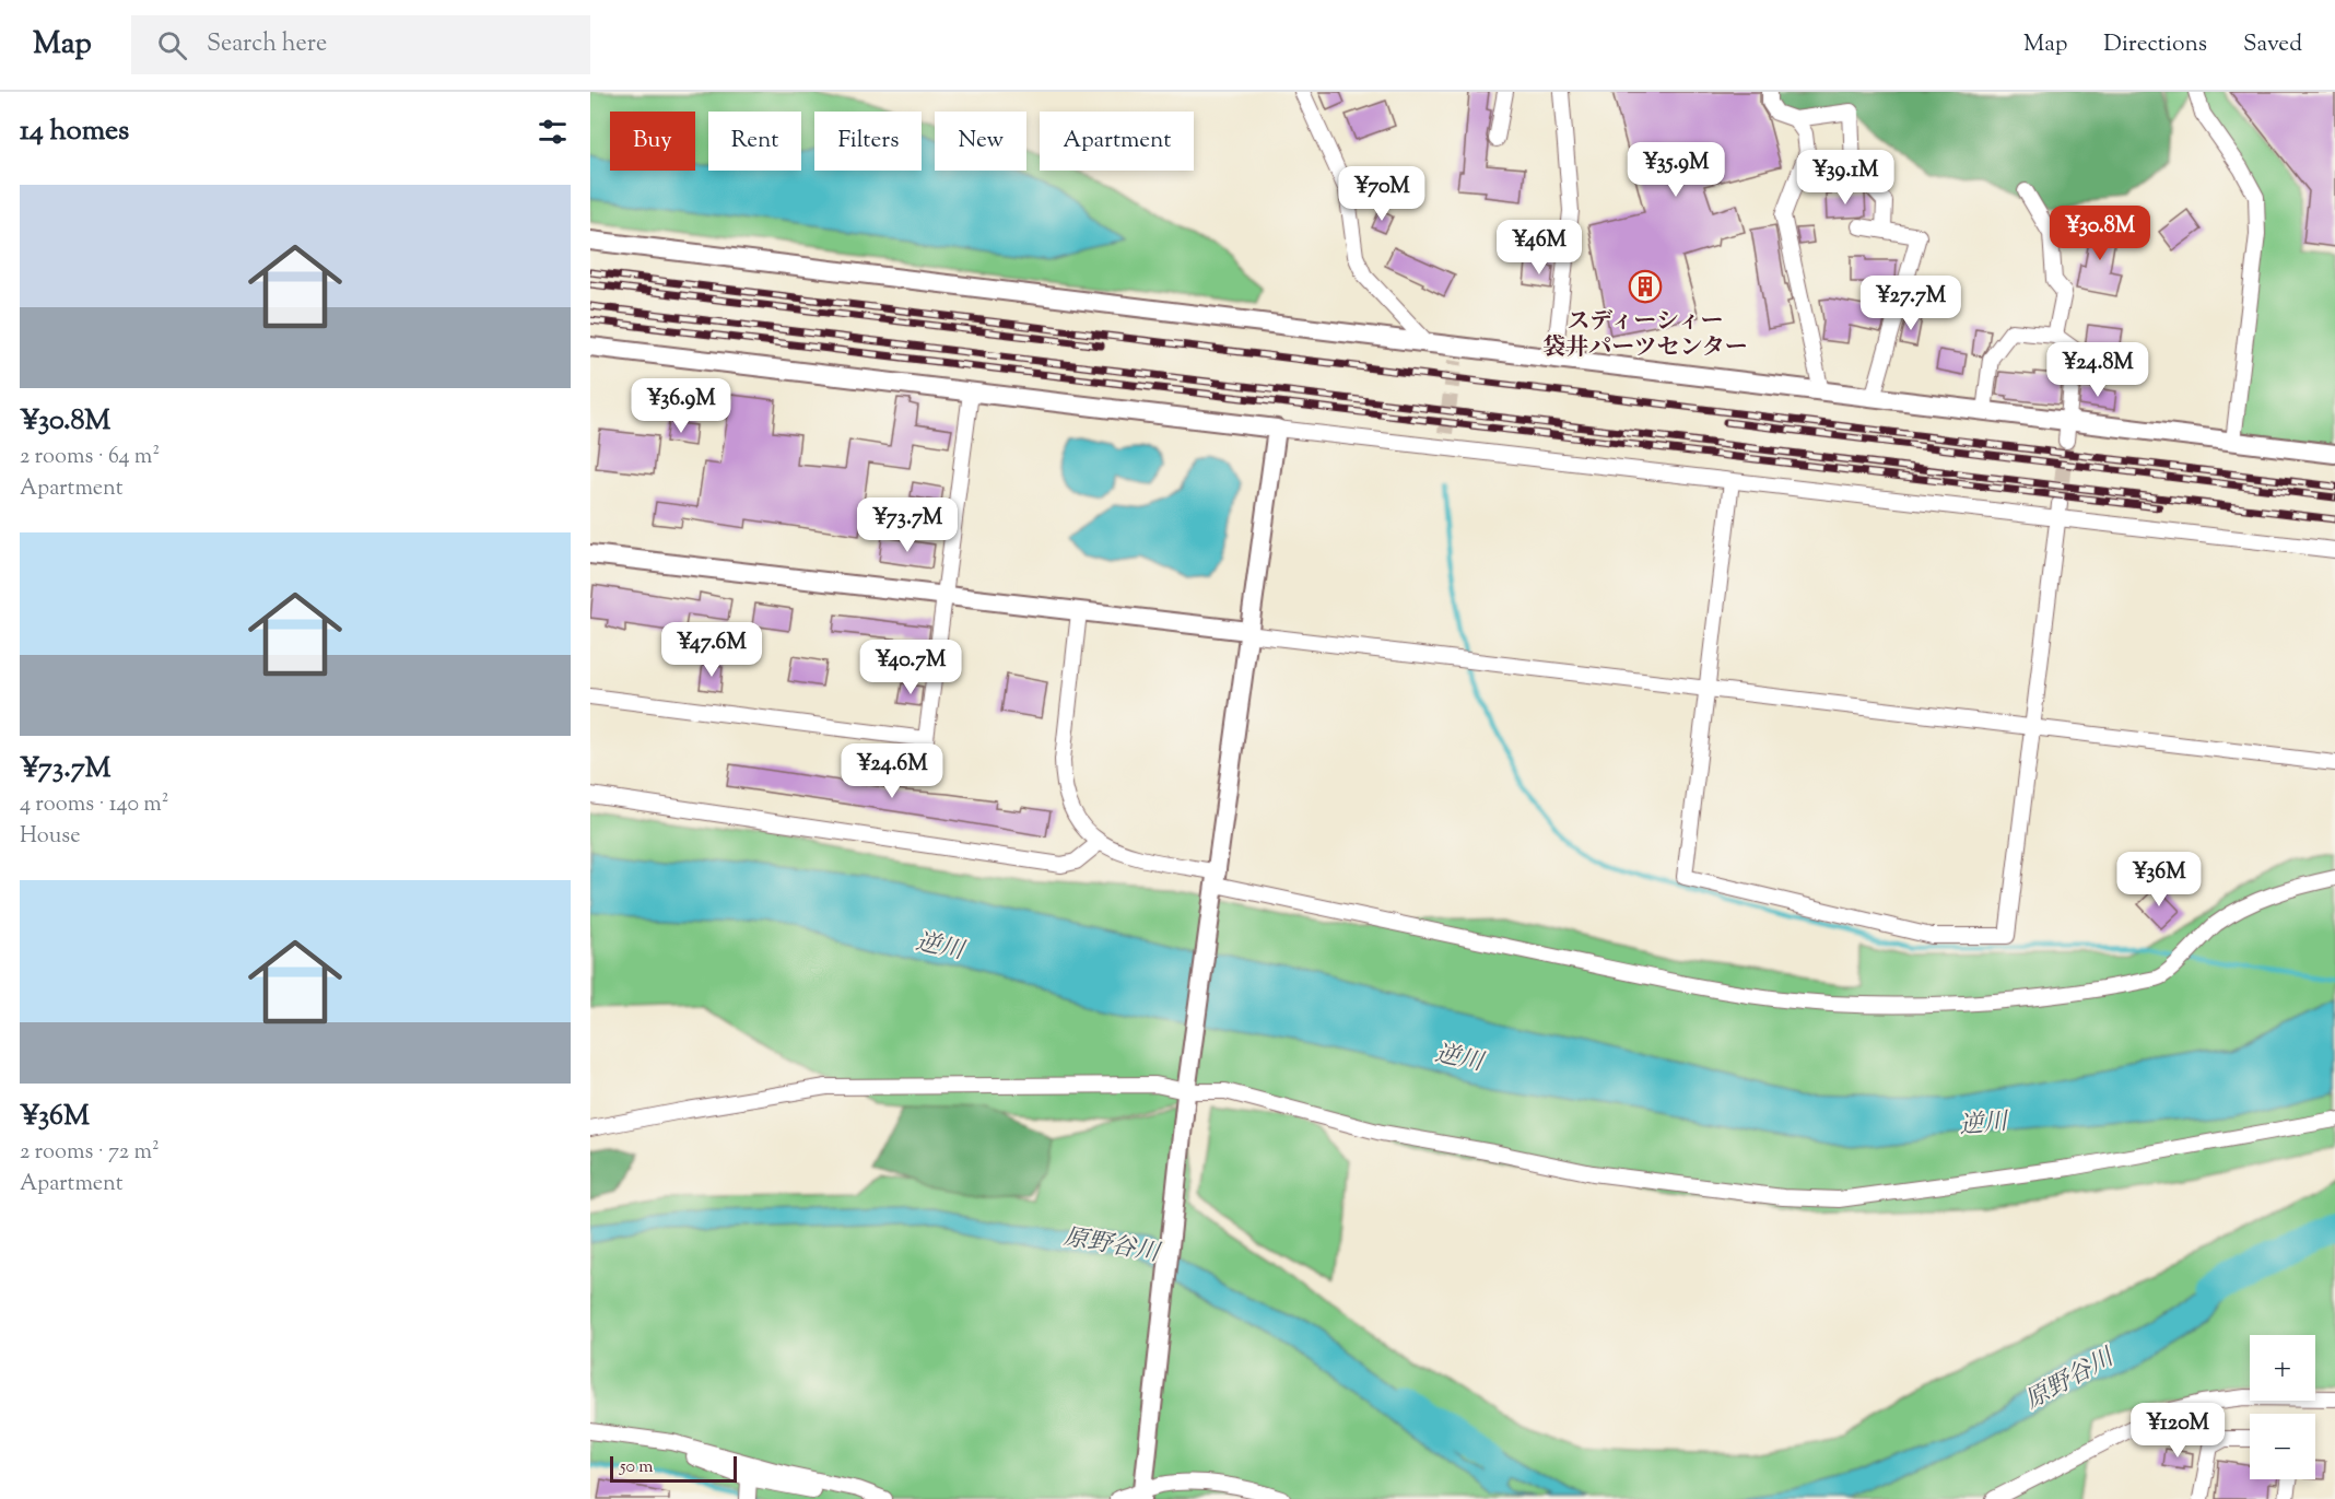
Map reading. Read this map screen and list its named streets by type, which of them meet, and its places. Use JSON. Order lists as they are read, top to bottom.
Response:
{
  "water": ["逆川", "原野谷川"],
  "places": {
    "building": ["スディーシィー 袋井パーツセンター"]
  },
  "scale_bar": "50 m",
  "page": {
    "header": "Map",
    "search": "Search here",
    "nav": ["Map", "Directions", "Saved"],
    "heading": "14 homes",
    "chip": [
      "Buy",
      "Rent",
      "Filters",
      "New",
      "Apartment"
    ],
    "price": [
      "¥35.9M",
      "¥39.1M",
      "¥70M",
      "¥30.8M",
      "¥46M",
      "¥27.7M",
      "¥24.8M",
      "¥36.9M",
      "¥73.7M",
      "¥47.6M",
      "¥40.7M",
      "¥24.6M",
      "¥36M",
      "¥120M"
    ],
    "list": [
      {
        "name": "¥30.8M",
        "note": "2 rooms · 64 m² · Apartment"
      },
      {
        "name": "¥73.7M",
        "note": "4 rooms · 140 m² · House"
      },
      {
        "name": "¥36M",
        "note": "2 rooms · 72 m² · Apartment"
      }
    ],
    "map_buttons": ["+", "−"],
    "scale": "50 m"
  }
}
